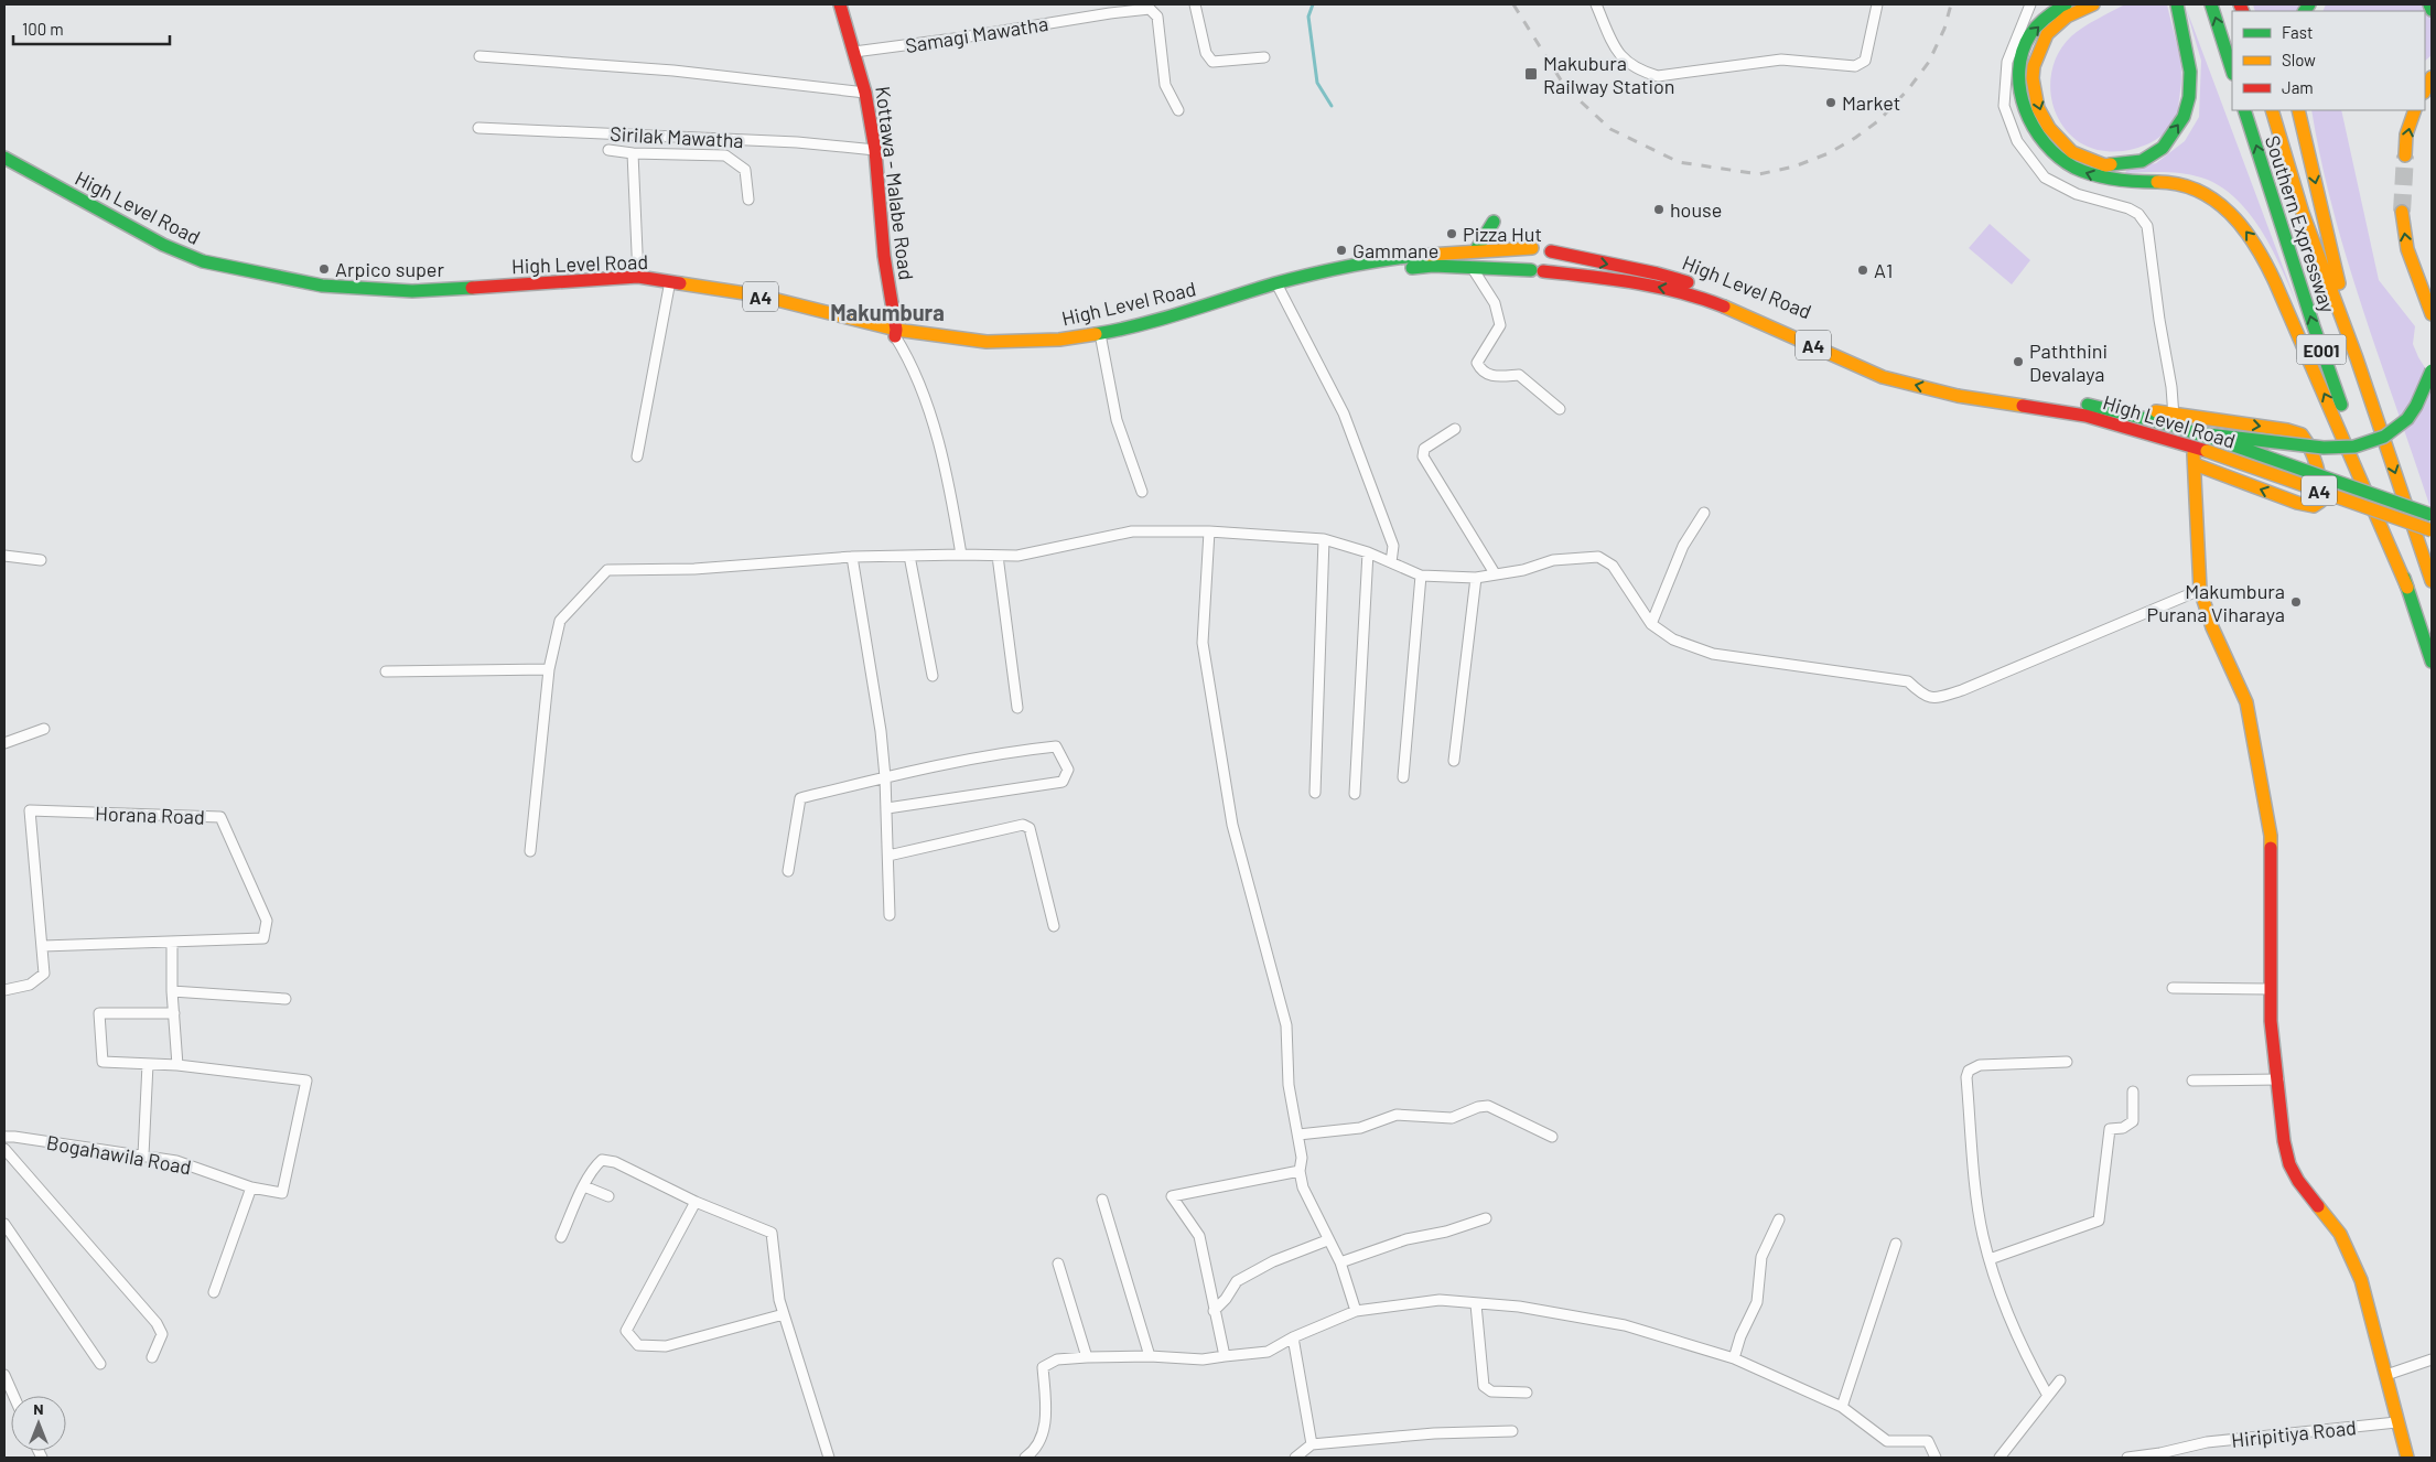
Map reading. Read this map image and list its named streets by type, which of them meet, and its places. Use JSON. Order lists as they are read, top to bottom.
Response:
{
  "streets": {
    "main road": [
      "Kottawa - Malabe Road",
      "High Level Road",
      "Southern Expressway",
      "A4",
      "E001"
    ],
    "street": [
      "Samagi Mawatha",
      "Sirilak Mawatha",
      "Horana Road",
      "Bogahawila Road",
      "Hiripitiya Road"
    ]
  },
  "crossings": [
    ["Samagi Mawatha", "Kottawa - Malabe Road"],
    ["Sirilak Mawatha", "Kottawa - Malabe Road"],
    ["Kottawa - Malabe Road", "High Level Road"]
  ],
  "districts": ["Makumbura"],
  "places": {
    "transit": ["Makubura Railway Station"],
    "other": [
      "Market",
      "house",
      "Pizza Hut",
      "Gammane",
      "Arpico super",
      "A1",
      "Paththini Devalaya",
      "Makumbura Purana Viharaya"
    ]
  },
  "legend": ["Fast", "Slow", "Jam"],
  "scale_bar": "100 m",
  "north": "top"
}
